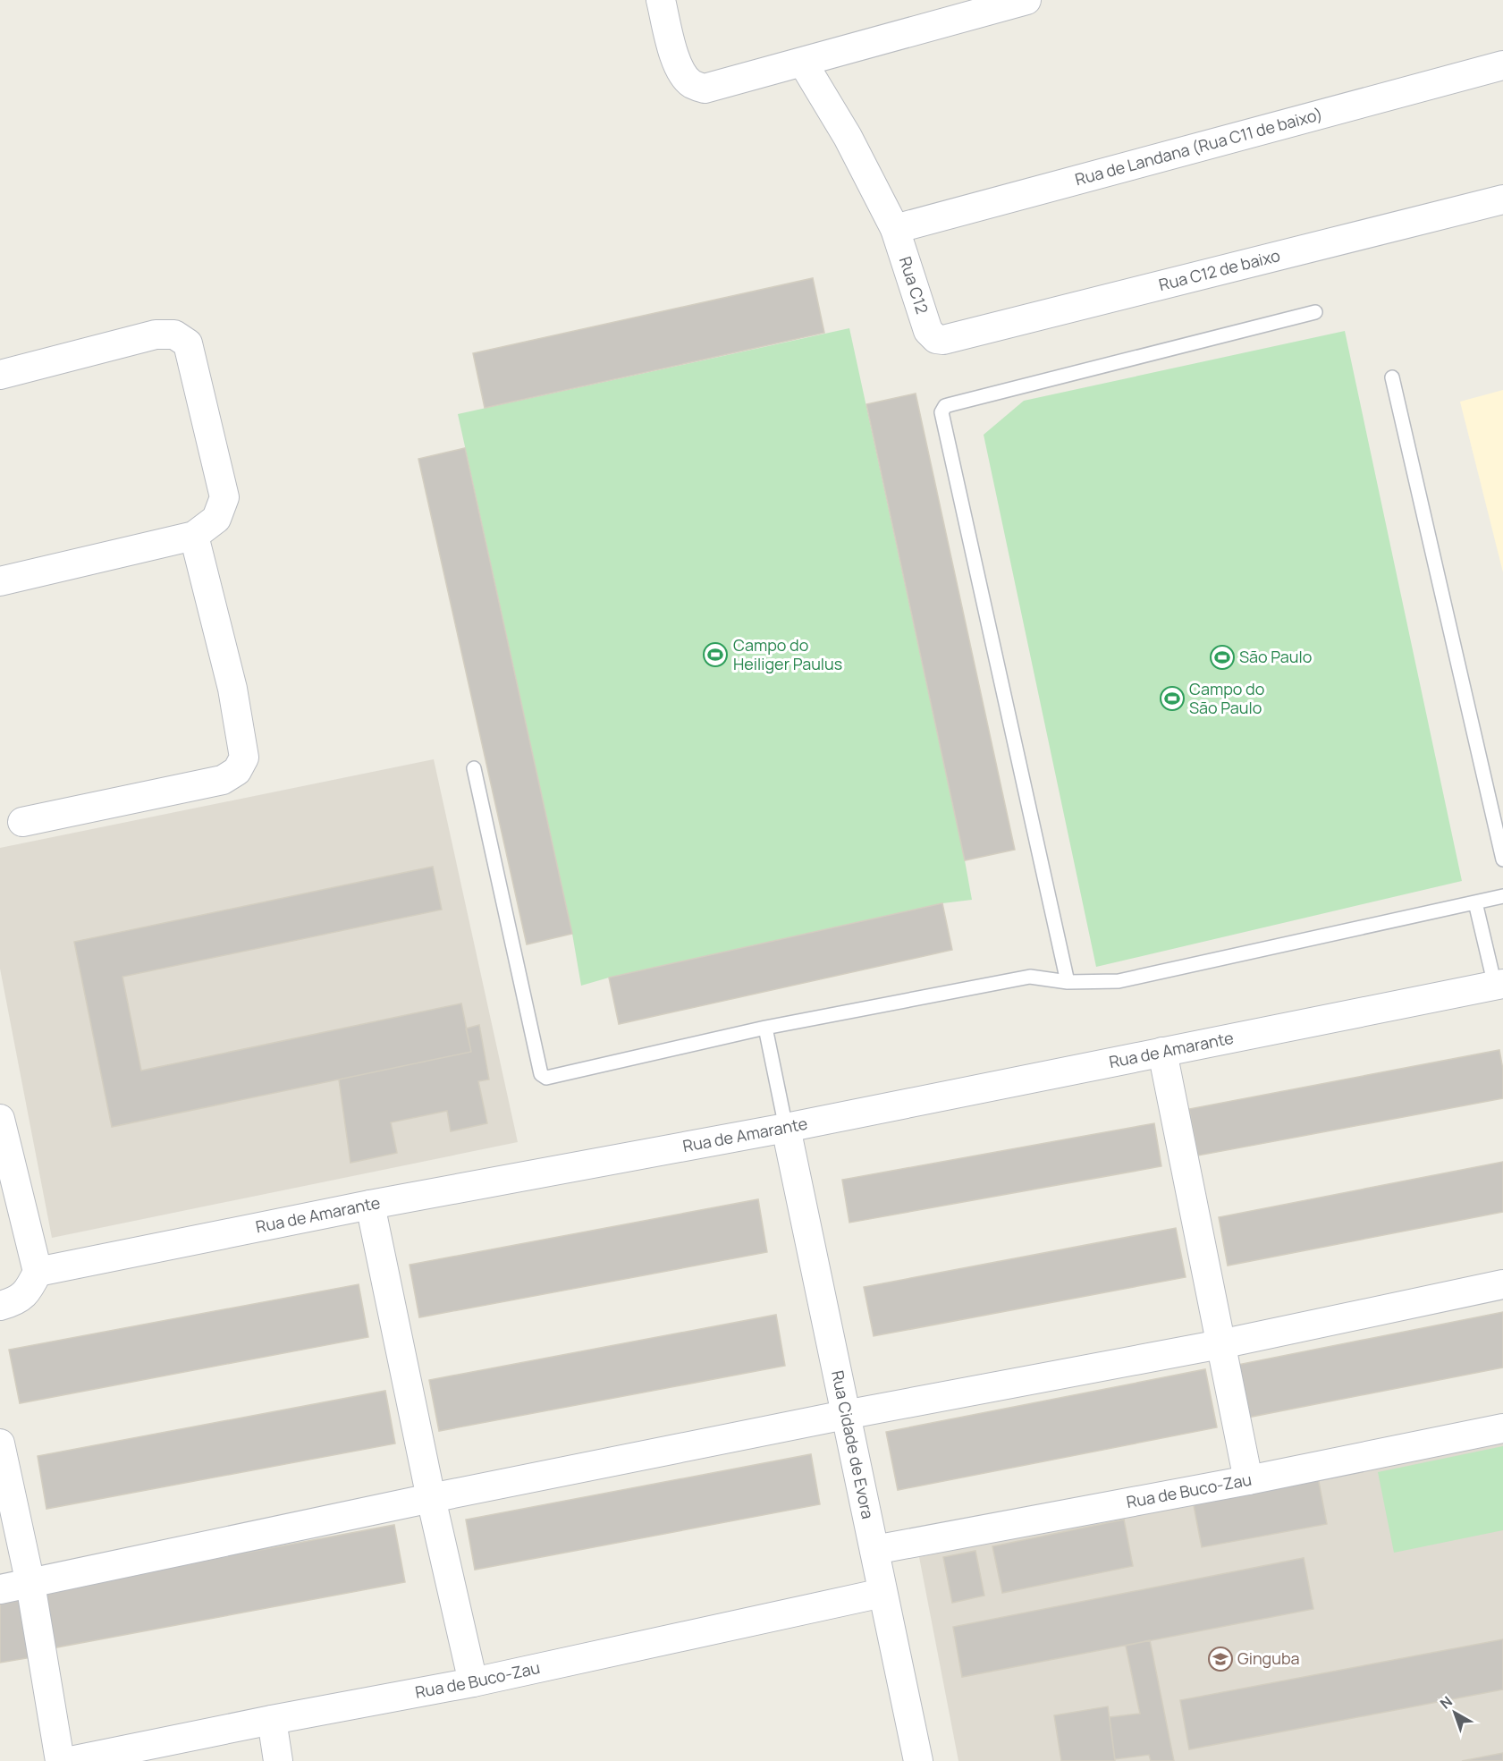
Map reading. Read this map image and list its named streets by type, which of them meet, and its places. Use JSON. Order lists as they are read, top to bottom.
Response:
{
  "streets": {
    "street": [
      "Rua de Landana (Rua C11 de baixo)",
      "Rua C12 de baixo",
      "Rua C12",
      "Rua de Amarante",
      "Rua Cidade de Evora",
      "Rua de Buco-Zau"
    ]
  },
  "crossings": [
    ["Rua de Landana (Rua C11 de baixo)", "Rua C12"],
    ["Rua C12 de baixo", "Rua C12"],
    ["Rua de Amarante", "Rua Cidade de Evora"],
    ["Rua Cidade de Evora", "Rua de Buco-Zau"]
  ],
  "places": {
    "sports": ["Campo do Heiliger Paulus", "São Paulo", "Campo do São Paulo"],
    "school or university": ["Ginguba"]
  },
  "north": "top left"
}
